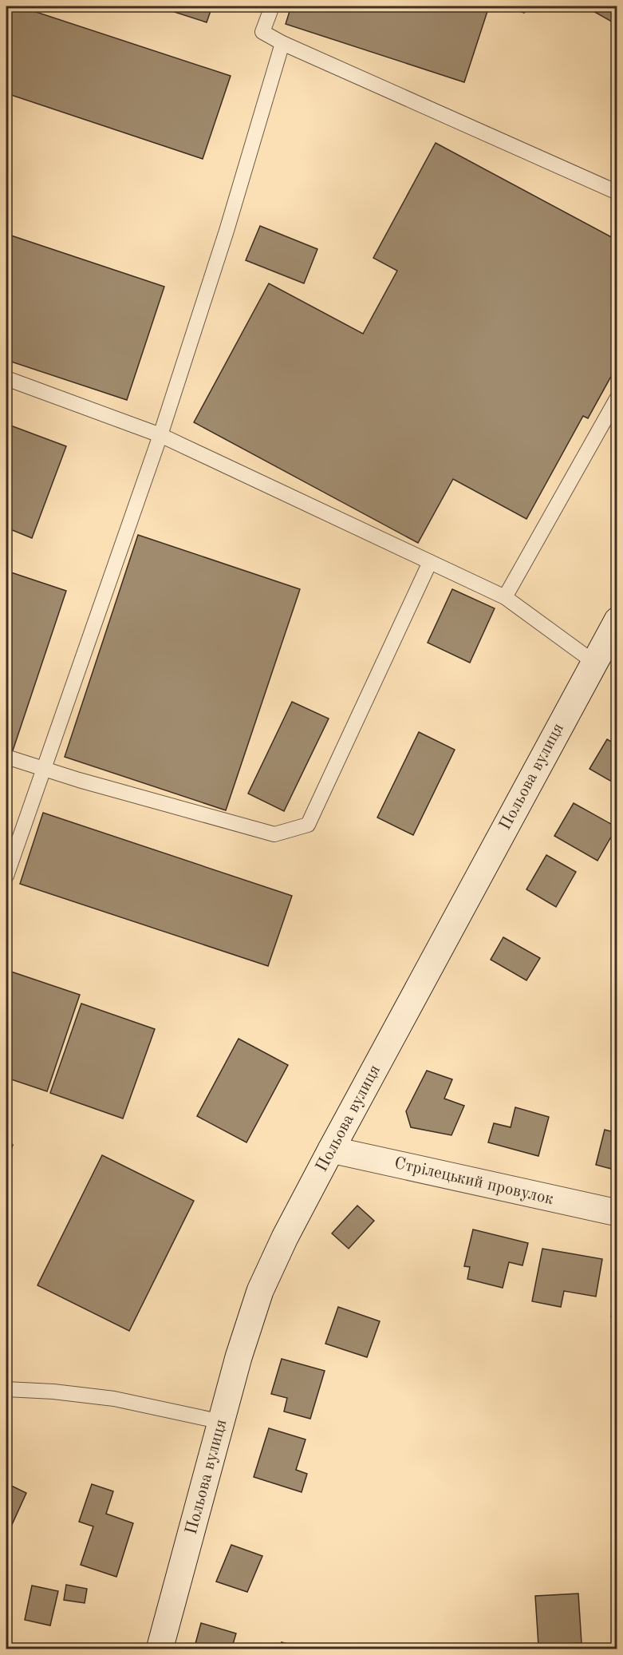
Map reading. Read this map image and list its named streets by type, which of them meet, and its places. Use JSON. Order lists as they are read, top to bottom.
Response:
{
  "streets": {
    "main road": ["Польова вулиця", "Стрілецький провулок"]
  },
  "crossings": [
    ["Польова вулиця", "Стрілецький провулок"]
  ]
}
